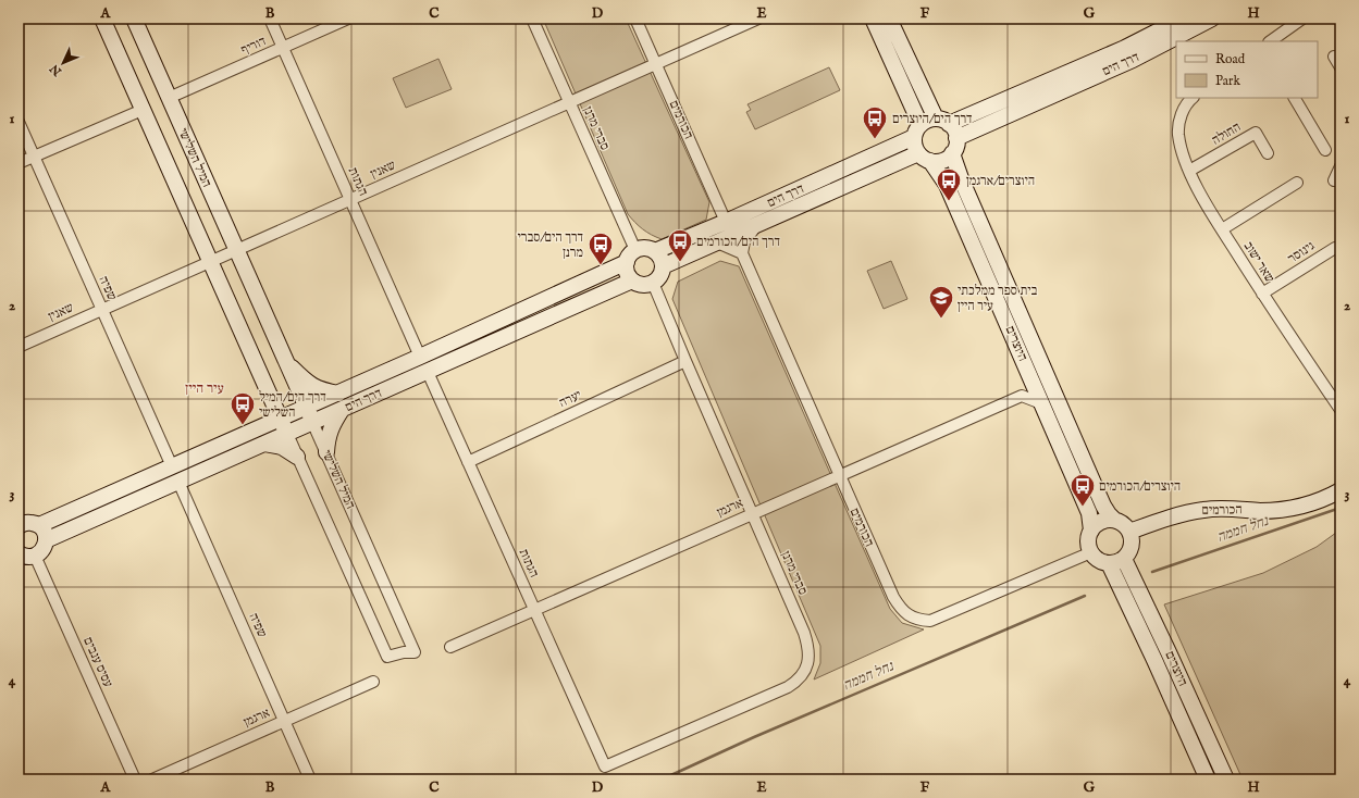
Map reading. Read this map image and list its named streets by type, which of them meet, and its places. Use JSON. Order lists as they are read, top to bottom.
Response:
{
  "streets": {
    "street": [
      "דוריף",
      "דרך הים",
      "הכורמים",
      "סברי מרנן",
      "החולה",
      "המיל השלישי",
      "שאנין",
      "הגתות",
      "גינוסר",
      "שאר ישוב",
      "שפיה",
      "היוצרים",
      "יערה",
      "ארגמן",
      "עסיס ענבים"
    ]
  },
  "crossings": [
    ["דוריף", "המיל השלישי"],
    ["דוריף", "הגתות"],
    ["דרך הים", "הכורמים"],
    ["דרך הים", "סברי מרנן"],
    ["דרך הים", "המיל השלישי"],
    ["דרך הים", "הגתות"],
    ["דרך הים", "שפיה"],
    ["דרך הים", "היוצרים"],
    ["הכורמים", "שאנין"],
    ["הכורמים", "היוצרים"],
    ["הכורמים", "ארגמן"],
    ["סברי מרנן", "שאנין"],
    ["סברי מרנן", "הגתות"],
    ["סברי מרנן", "יערה"],
    ["סברי מרנן", "ארגמן"],
    ["החולה", "שאר ישוב"],
    ["המיל השלישי", "שאנין"],
    ["שאנין", "הגתות"],
    ["שאנין", "שפיה"],
    ["הגתות", "יערה"],
    ["הגתות", "ארגמן"],
    ["גינוסר", "שאר ישוב"],
    ["שפיה", "ארגמן"]
  ],
  "districts": ["עיר היין"],
  "water": ["נחל חממה"],
  "places": {
    "bus stop": [
      "דרך הים/היוצרים",
      "היוצרים/ארגמן",
      "דרך הים/הכורמים",
      "דרך הים/סברי מרנן",
      "דרך הים/המיל השלישי",
      "היוצרים/הכורמים"
    ],
    "school or university": ["בית ספר ממלכתי עיר היין"]
  },
  "legend": ["Road", "Park"],
  "north": "bottom left",
  "grid": {
    "columns": [
      "A",
      "B",
      "C",
      "D",
      "E",
      "F",
      "G",
      "H"
    ],
    "rows": [
      "1",
      "2",
      "3",
      "4"
    ]
  }
}
